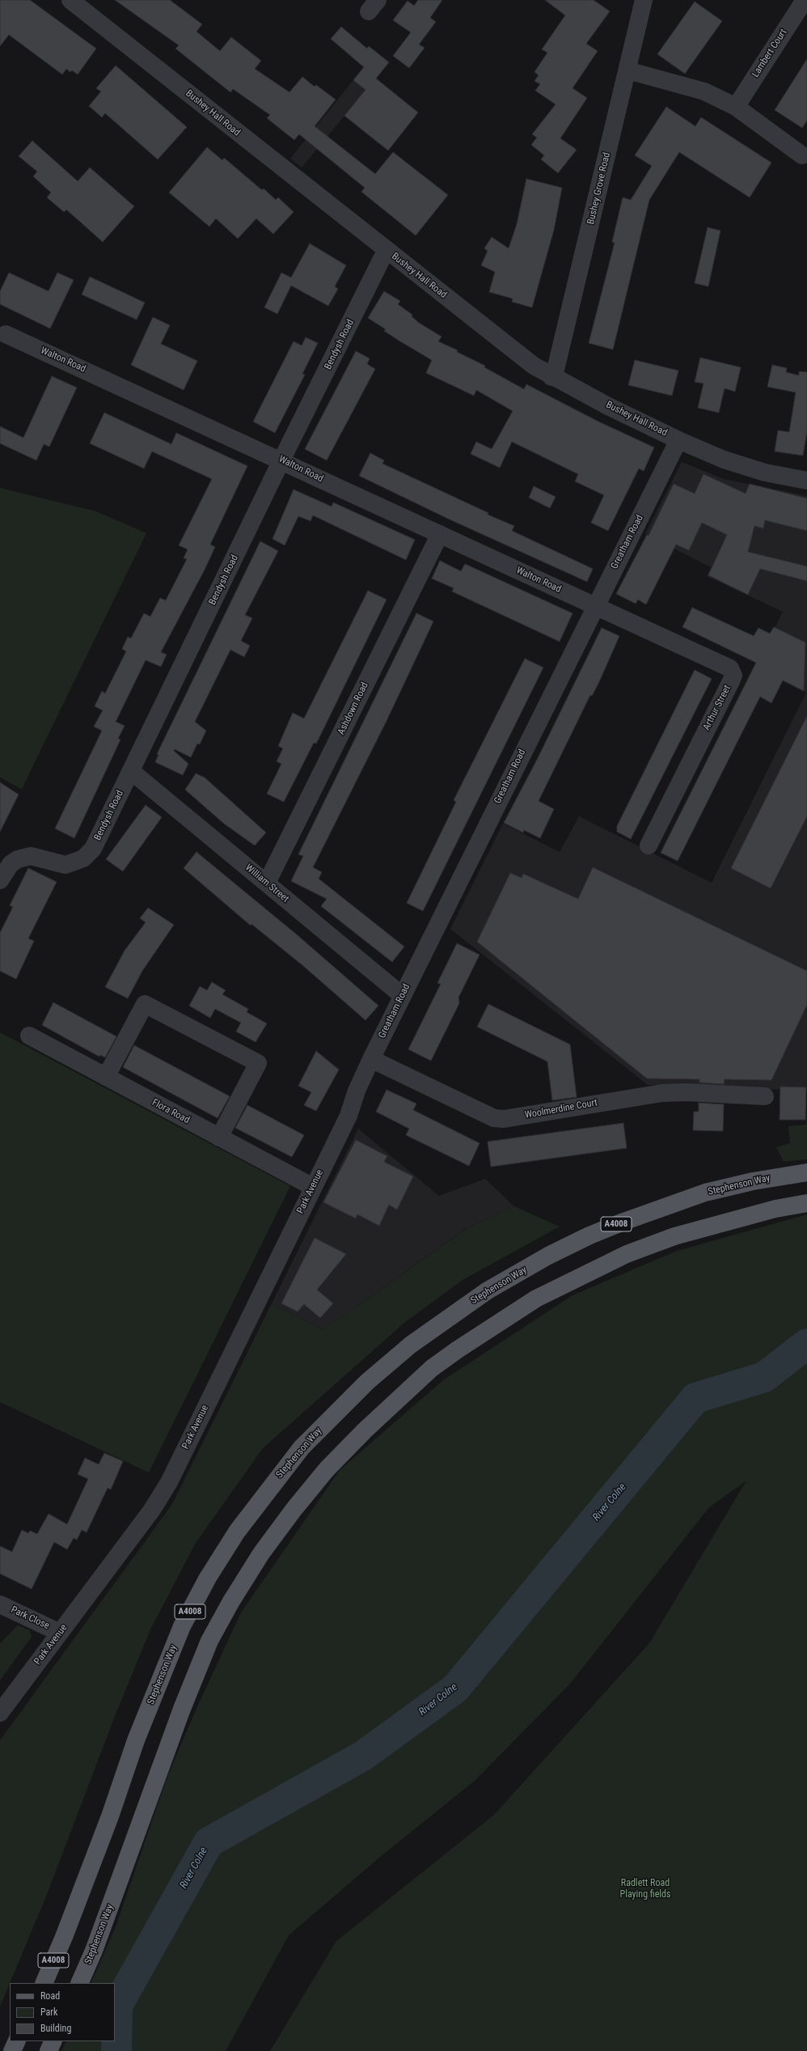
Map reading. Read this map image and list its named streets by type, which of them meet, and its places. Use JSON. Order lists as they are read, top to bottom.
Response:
{
  "streets": {
    "main road": ["Stephenson Way", "A4008"],
    "street": [
      "Lambert Court",
      "Bushey Hall Road",
      "Bushey Grove Road",
      "Bendysh Road",
      "Walton Road",
      "Greatham Road",
      "Arthur Street",
      "Ashdown Road",
      "William Street",
      "Woolmerdine Court",
      "Flora Road",
      "Park Avenue",
      "Park Close"
    ]
  },
  "crossings": [
    ["Bushey Hall Road", "Bushey Grove Road"],
    ["Bushey Hall Road", "Bendysh Road"],
    ["Bushey Hall Road", "Greatham Road"],
    ["Bendysh Road", "Walton Road"],
    ["Bendysh Road", "William Street"],
    ["Walton Road", "Greatham Road"],
    ["Walton Road", "Arthur Street"],
    ["Walton Road", "Ashdown Road"],
    ["Greatham Road", "Arthur Street"],
    ["Greatham Road", "William Street"],
    ["Greatham Road", "Woolmerdine Court"],
    ["Greatham Road", "Park Avenue"],
    ["Ashdown Road", "William Street"],
    ["Flora Road", "Park Avenue"],
    ["Park Avenue", "Park Close"]
  ],
  "water": ["River Colne"],
  "parks": ["Radlett Road Playing fields"],
  "legend": ["Road", "Park", "Building"]
}
